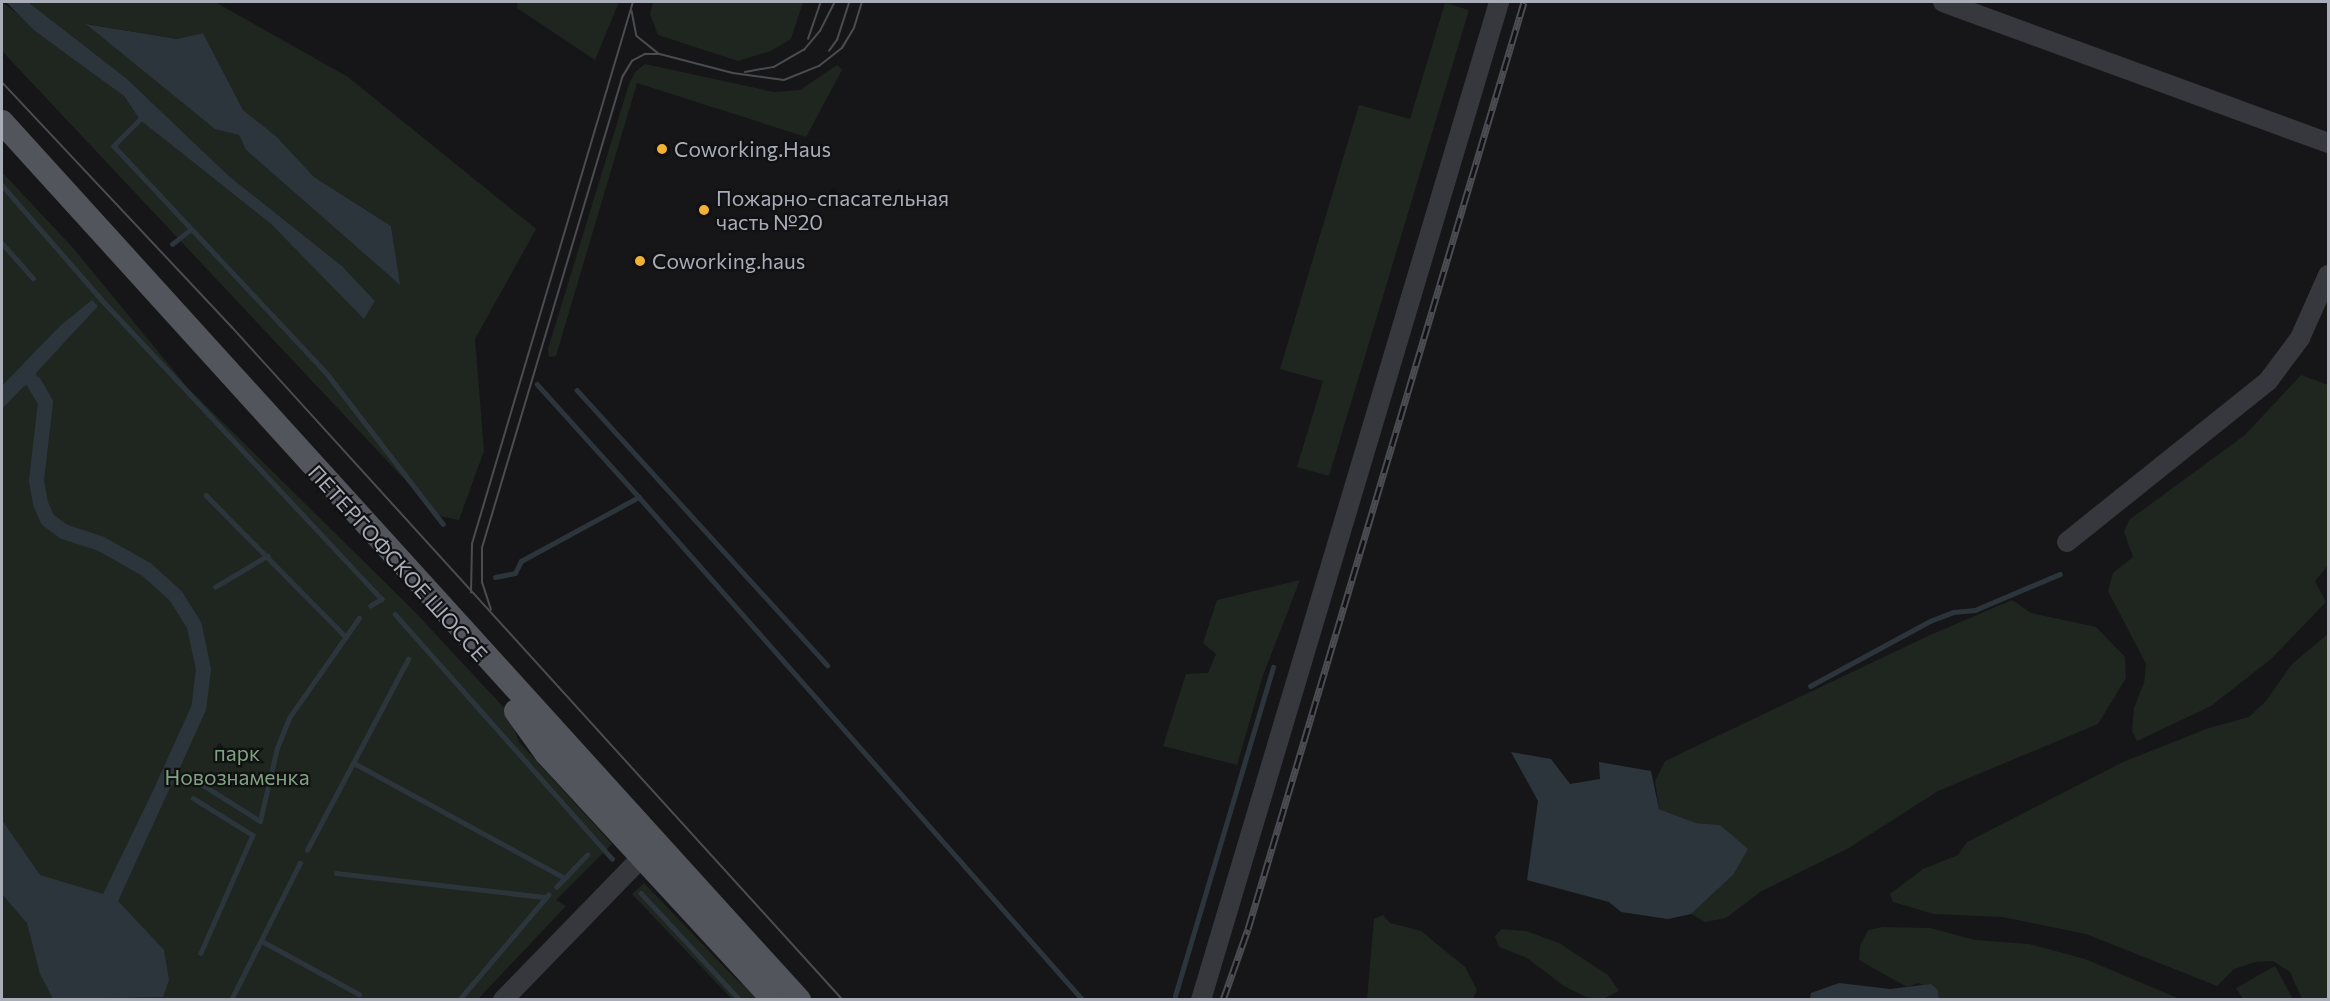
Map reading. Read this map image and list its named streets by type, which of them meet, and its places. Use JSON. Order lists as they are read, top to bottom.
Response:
{
  "streets": {
    "main road": ["ПЕТЕРГОФСКОЕ ШОССЕ"]
  },
  "parks": ["парк Новознаменка"],
  "places": ["Coworking.Haus", "Пожарно-спасательная часть №20", "Coworking.haus"]
}
